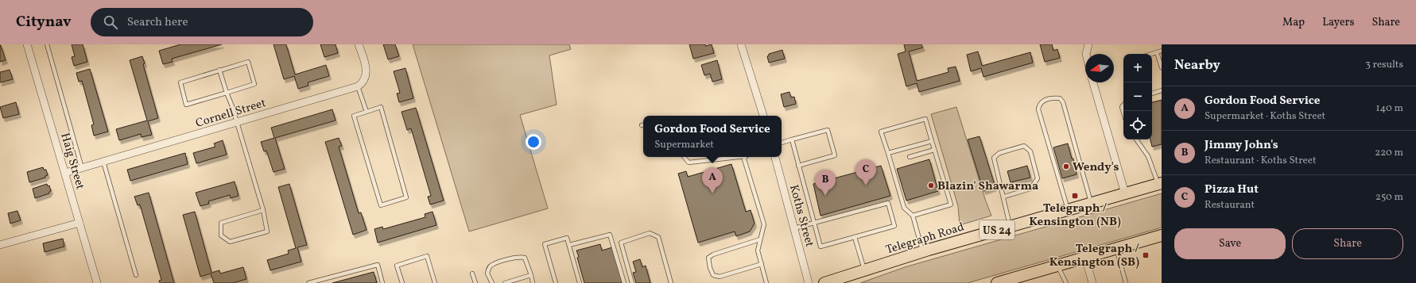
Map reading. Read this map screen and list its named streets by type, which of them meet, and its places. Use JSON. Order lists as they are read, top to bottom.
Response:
{
  "streets": {
    "main road": ["US 24", "Telegraph Road"],
    "street": ["Cornell Street", "Haig Street", "Koths Street"]
  },
  "crossings": [
    ["Cornell Street", "Haig Street"]
  ],
  "places": {
    "other": ["Wendy's", "Blazin' Shawarma"],
    "transit": ["Telegraph / Kensington (NB)", "Telegraph / Kensington (SB)"]
  },
  "north": "left",
  "page": {
    "header": "Citynav",
    "search": "Search here",
    "nav": ["Map", "Layers", "Share"],
    "heading": ["Nearby", "3 results"],
    "map_buttons": ["+", "−"],
    "list": [
      {
        "mark": "A",
        "name": "Gordon Food Service",
        "note": "Supermarket · Koths Street",
        "value": "140 m"
      },
      {
        "mark": "B",
        "name": "Jimmy John's",
        "note": "Restaurant · Koths Street",
        "value": "220 m"
      },
      {
        "mark": "C",
        "name": "Pizza Hut",
        "note": "Restaurant",
        "value": "250 m"
      }
    ],
    "popup": ["Gordon Food Service", "Supermarket"],
    "pins": ["C", "A", "B"],
    "buttons": ["Save", "Share"]
  }
}
